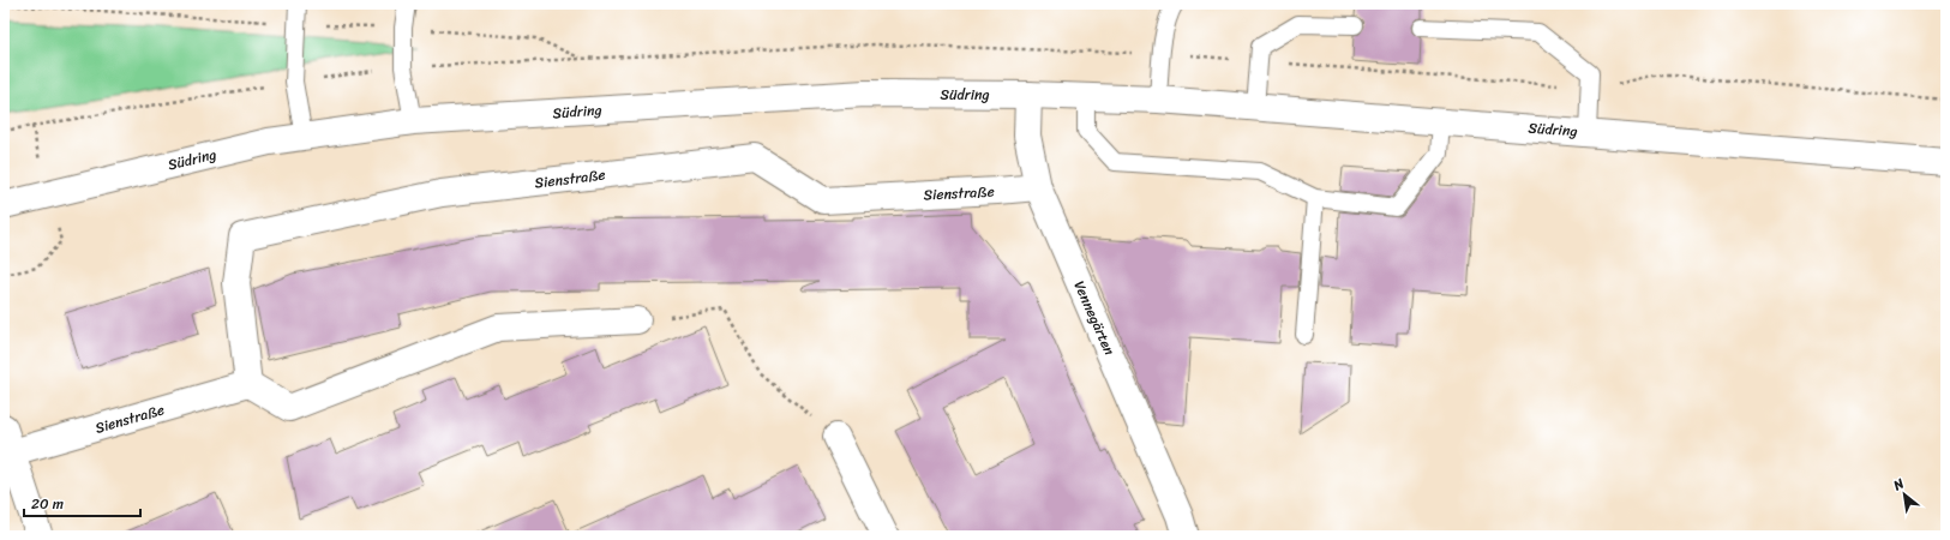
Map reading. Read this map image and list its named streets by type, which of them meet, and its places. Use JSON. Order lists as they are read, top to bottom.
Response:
{
  "streets": {
    "street": ["Südring", "Sienstraße", "Vennegärten"]
  },
  "crossings": [
    ["Südring", "Vennegärten"],
    ["Sienstraße", "Vennegärten"]
  ],
  "scale_bar": "20 m",
  "north": "top left"
}
